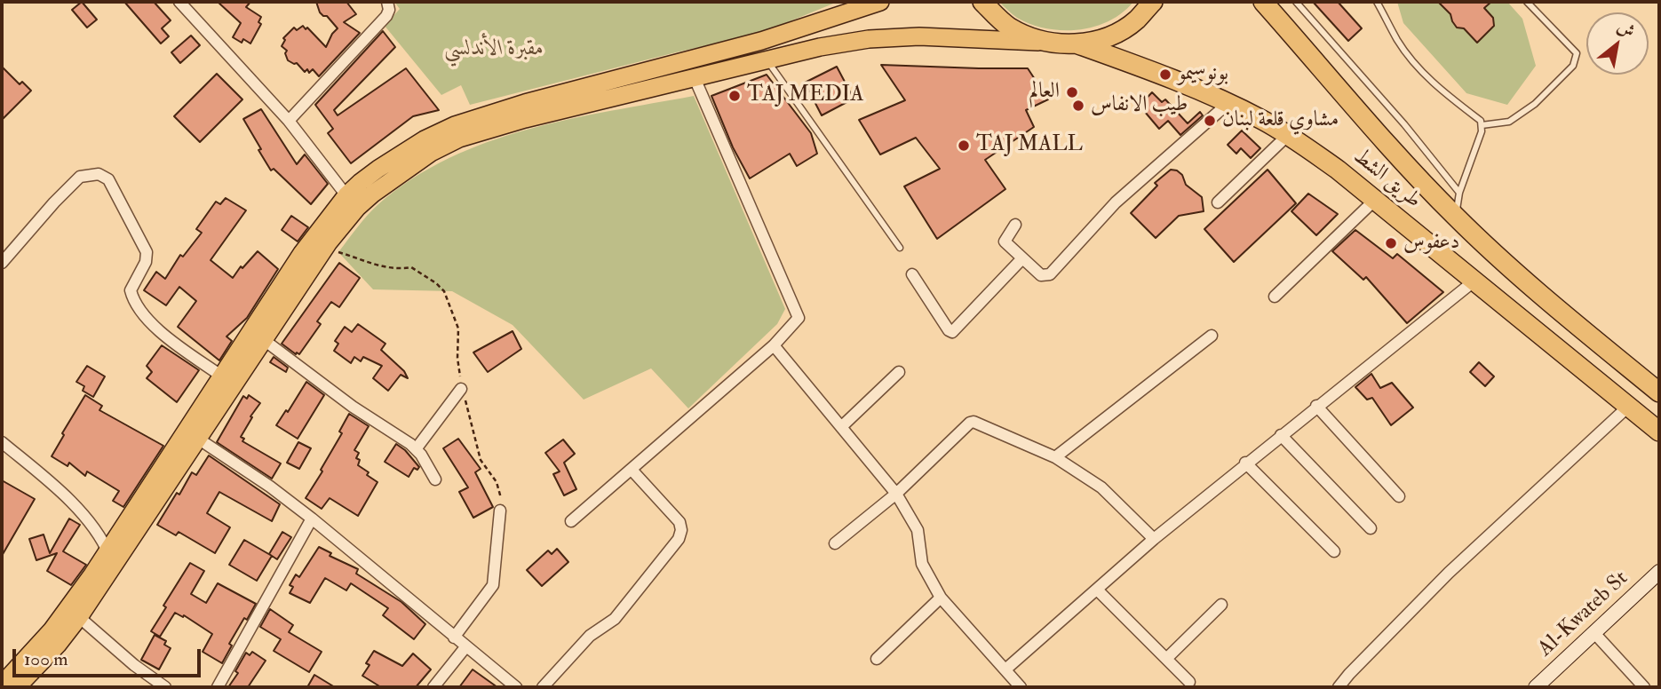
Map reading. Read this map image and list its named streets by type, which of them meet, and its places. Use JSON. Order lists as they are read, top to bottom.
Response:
{
  "streets": {
    "highway": ["طريق الشط"],
    "street": ["Al-Kwateb St"]
  },
  "parks": ["مقبرة الأندلسي"],
  "places": [
    "بونوسيمو",
    "العالم",
    "TAJ MEDIA",
    "طيب الانفاس",
    "مشاوي قلعة لبنان",
    "TAJ MALL",
    "دعفوس"
  ],
  "scale_bar": "100 m",
  "north": "top right"
}
